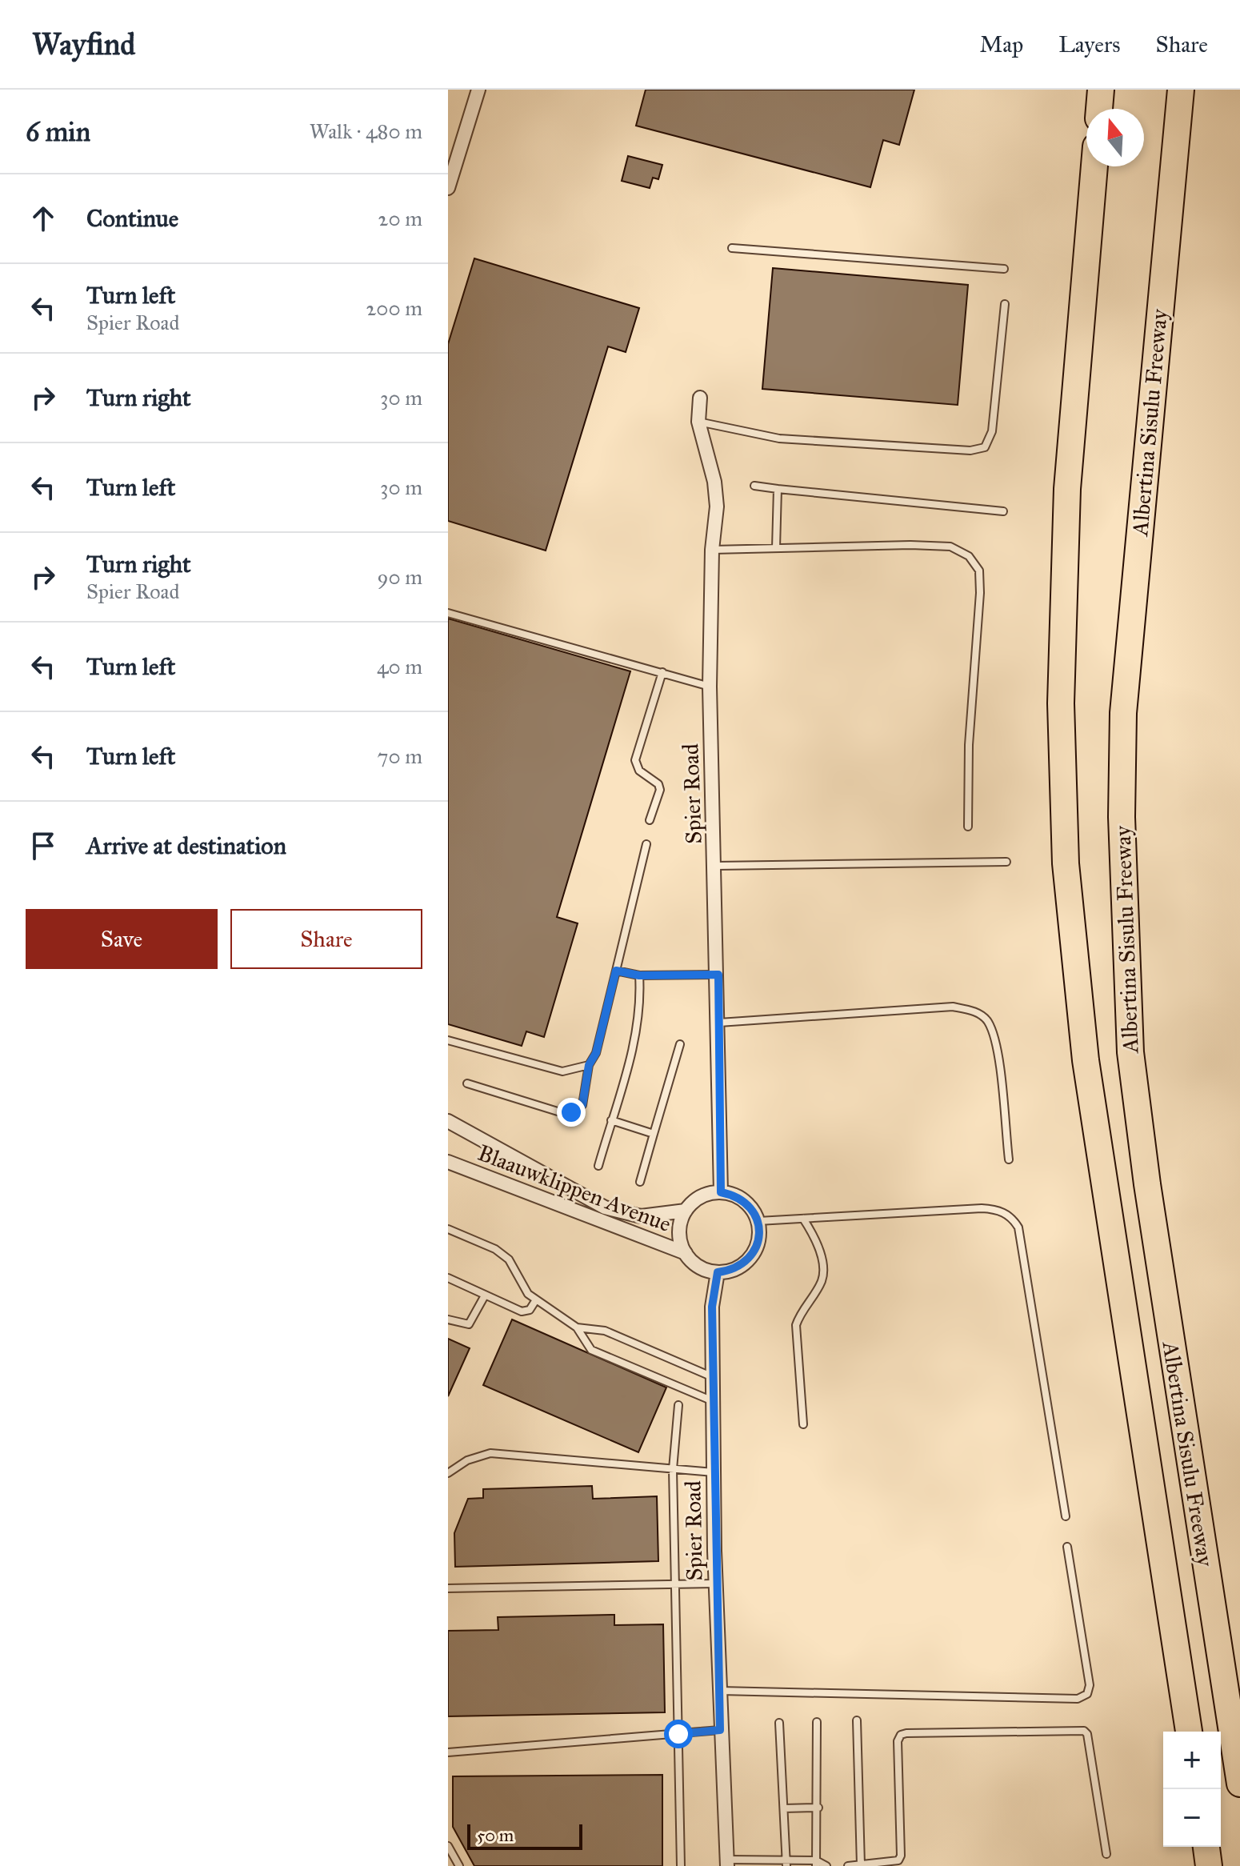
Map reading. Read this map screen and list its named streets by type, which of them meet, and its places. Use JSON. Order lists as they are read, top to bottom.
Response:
{
  "streets": {
    "highway": ["Albertina Sisulu Freeway"],
    "street": ["Spier Road", "Blaauwklippen Avenue"]
  },
  "crossings": [
    ["Spier Road", "Blaauwklippen Avenue"]
  ],
  "scale_bar": "50 m",
  "north": "top",
  "page": {
    "header": "Wayfind",
    "nav": ["Map", "Layers", "Share"],
    "heading": ["6 min", "Walk · 480 m"],
    "list": [
      ["Continue", "20 m"],
      ["Turn left", "Spier Road", "200 m"],
      ["Turn right", "30 m"],
      ["Turn left", "30 m"],
      ["Turn right", "Spier Road", "90 m"],
      ["Turn left", "40 m"],
      ["Turn left", "70 m"],
      "Arrive at destination"
    ],
    "buttons": ["Save", "Share"],
    "map_buttons": ["+", "−"],
    "scale": "50 m"
  }
}
